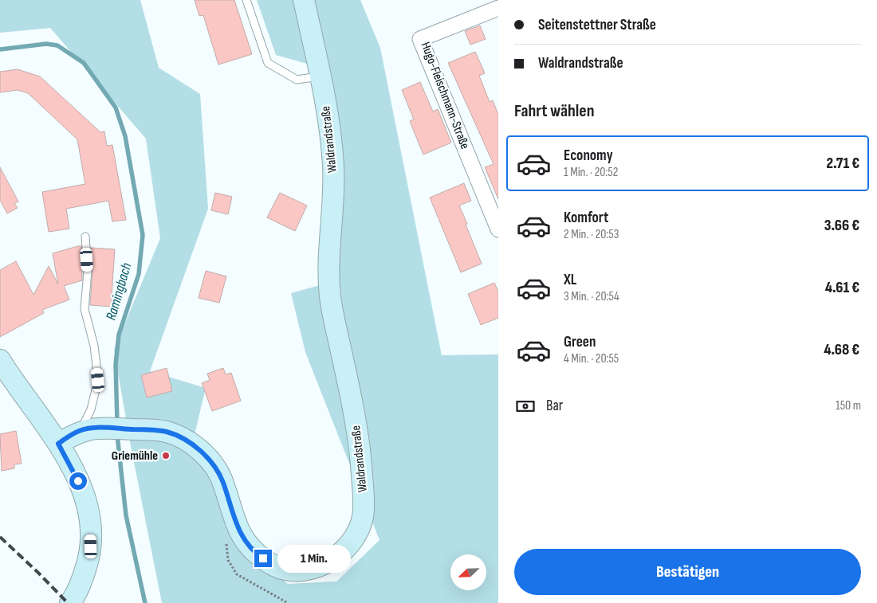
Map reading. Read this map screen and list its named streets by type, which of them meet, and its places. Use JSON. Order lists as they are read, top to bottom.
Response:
{
  "streets": {
    "street": ["Hugo-Fleischmann-Straße", "Waldrandstraße"]
  },
  "water": ["Ramingbach"],
  "places": ["Griemühle"],
  "north": "bottom left",
  "page": {
    "banner": ["Seitenstettner Straße", "Waldrandstraße"],
    "heading": "Fahrt wählen",
    "list": [
      {
        "name": "Economy",
        "note": "1 Min. · 20:52",
        "value": "2.71 €"
      },
      {
        "name": "Komfort",
        "note": "2 Min. · 20:53",
        "value": "3.66 €"
      },
      {
        "name": "XL",
        "note": "3 Min. · 20:54",
        "value": "4.61 €"
      },
      {
        "name": "Green",
        "note": "4 Min. · 20:55",
        "value": "4.68 €"
      }
    ],
    "pay": ["Bar", "150 m"],
    "buttons": "Bestätigen",
    "bubble": "1 Min."
  }
}
